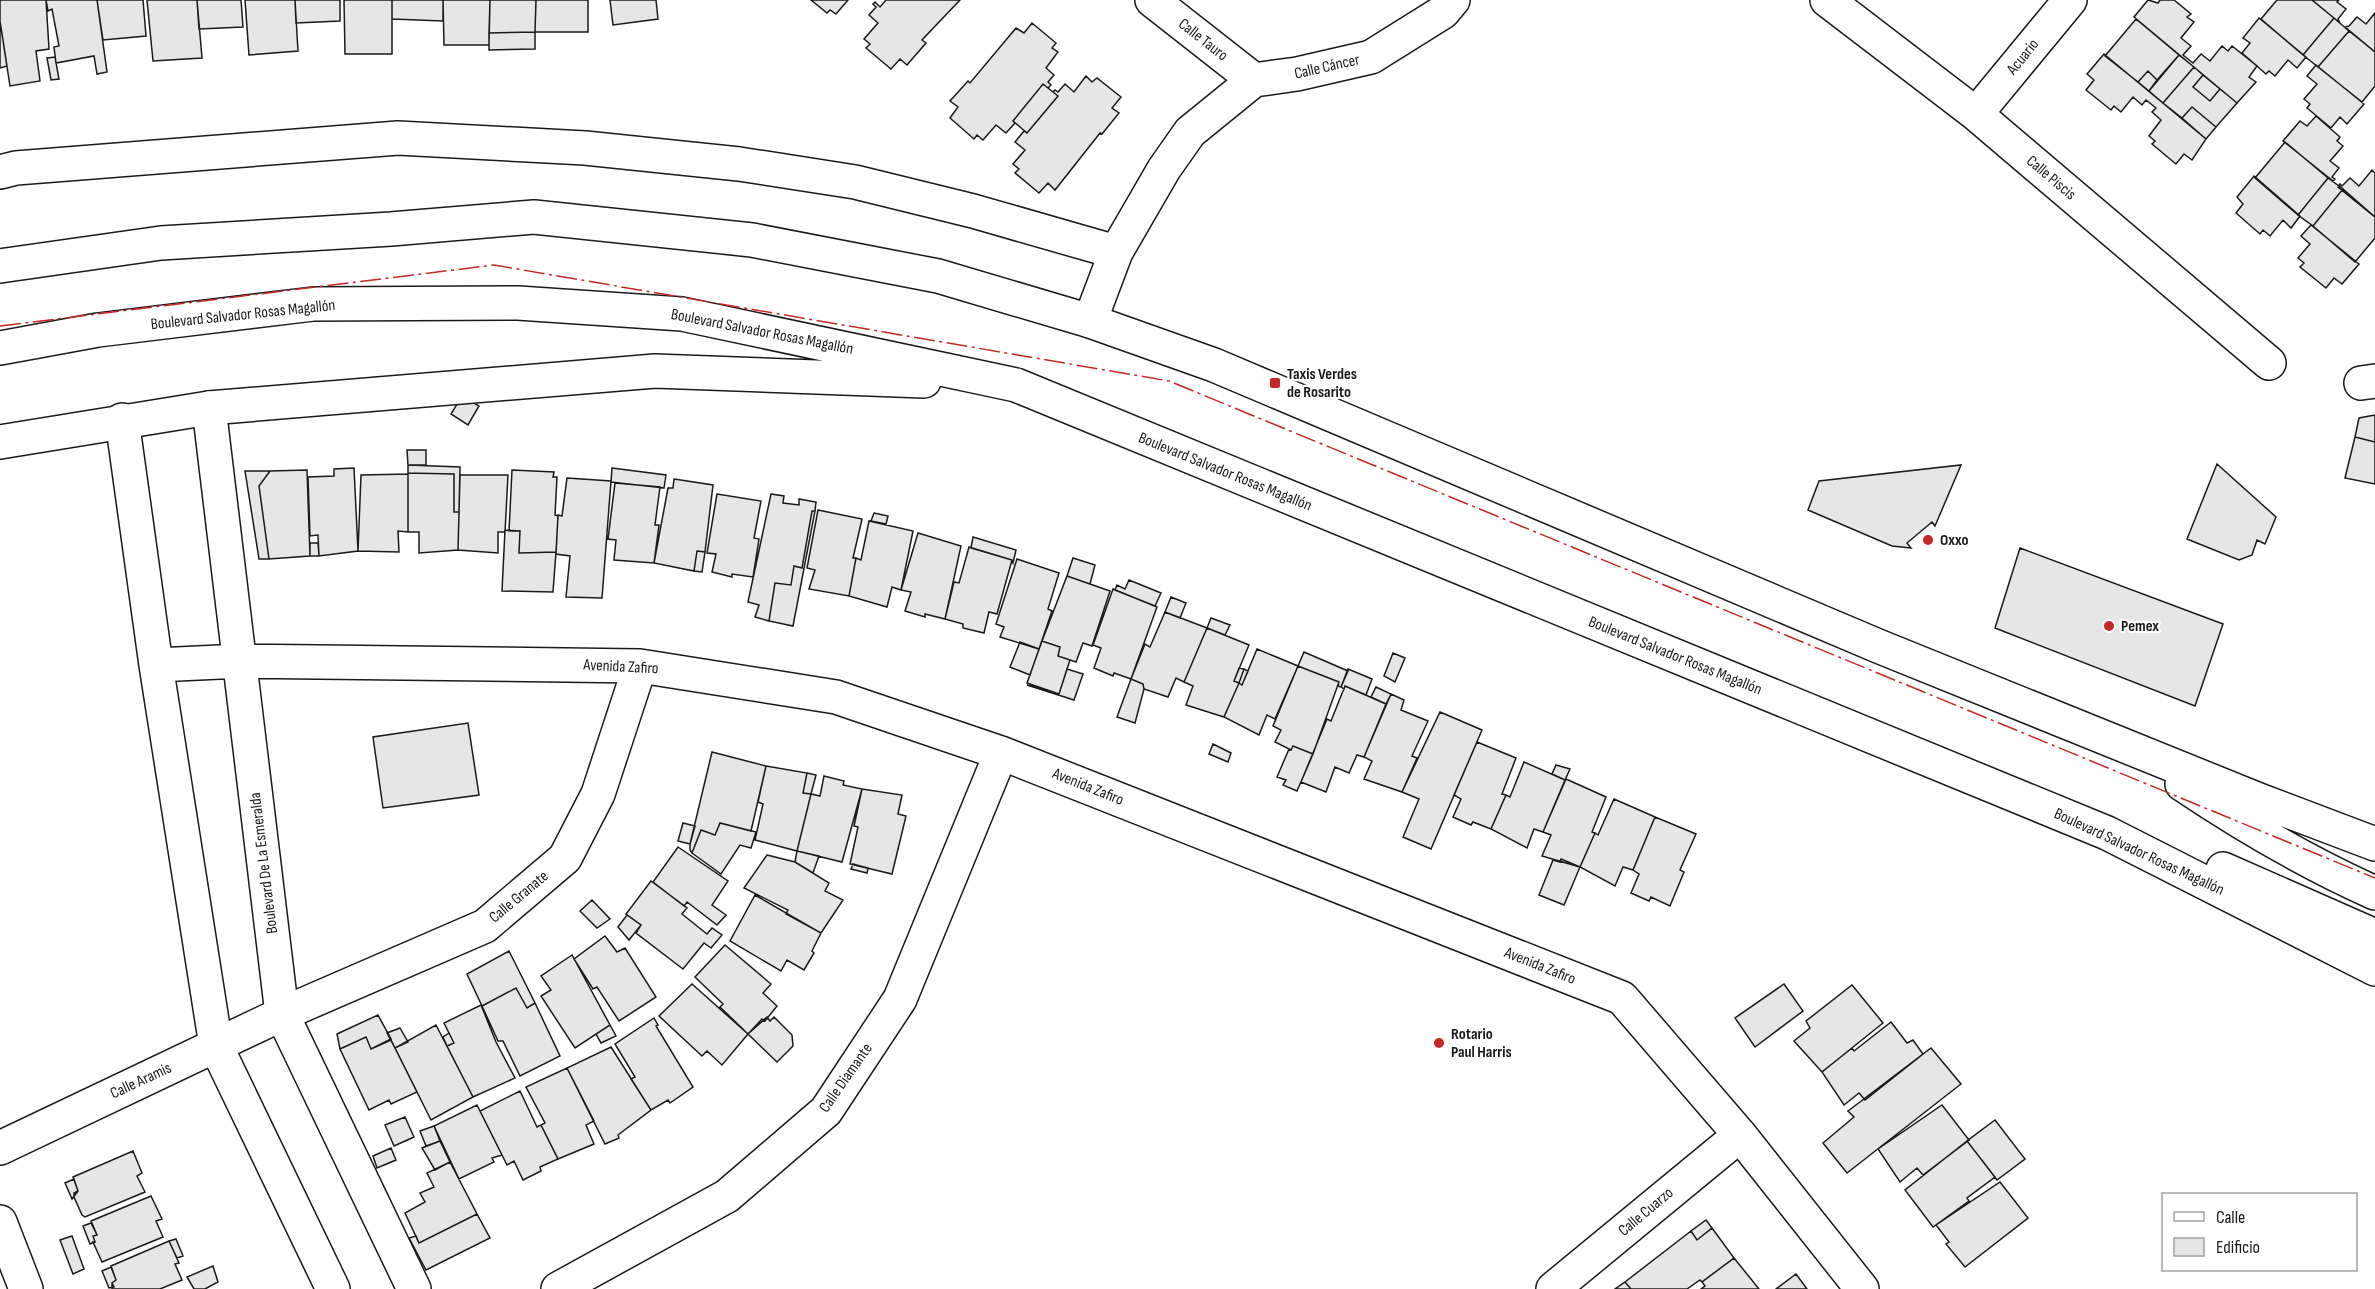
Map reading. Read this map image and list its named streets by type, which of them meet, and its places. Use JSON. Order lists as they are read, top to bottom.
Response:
{
  "streets": {
    "main road": [
      "Calle Tauro",
      "Acuario",
      "Calle Cáncer",
      "Calle Piscis",
      "Boulevard Salvador Rosas Magallón",
      "Avenida Zafiro",
      "Boulevard De La Esmeralda",
      "Calle Granate",
      "Calle Diamante",
      "Calle Aramis",
      "Calle Cuarzo"
    ]
  },
  "crossings": [
    ["Calle Tauro", "Calle Cáncer"],
    ["Acuario", "Calle Piscis"],
    ["Avenida Zafiro", "Boulevard De La Esmeralda"],
    ["Avenida Zafiro", "Calle Granate"],
    ["Avenida Zafiro", "Calle Diamante"],
    ["Avenida Zafiro", "Calle Cuarzo"],
    ["Boulevard De La Esmeralda", "Calle Granate"],
    ["Boulevard De La Esmeralda", "Calle Aramis"],
    ["Calle Granate", "Calle Aramis"]
  ],
  "places": {
    "transit": ["Taxis Verdes de Rosarito"],
    "other": ["Oxxo", "Pemex", "Rotario Paul Harris"]
  },
  "legend": ["Calle", "Edificio"]
}
